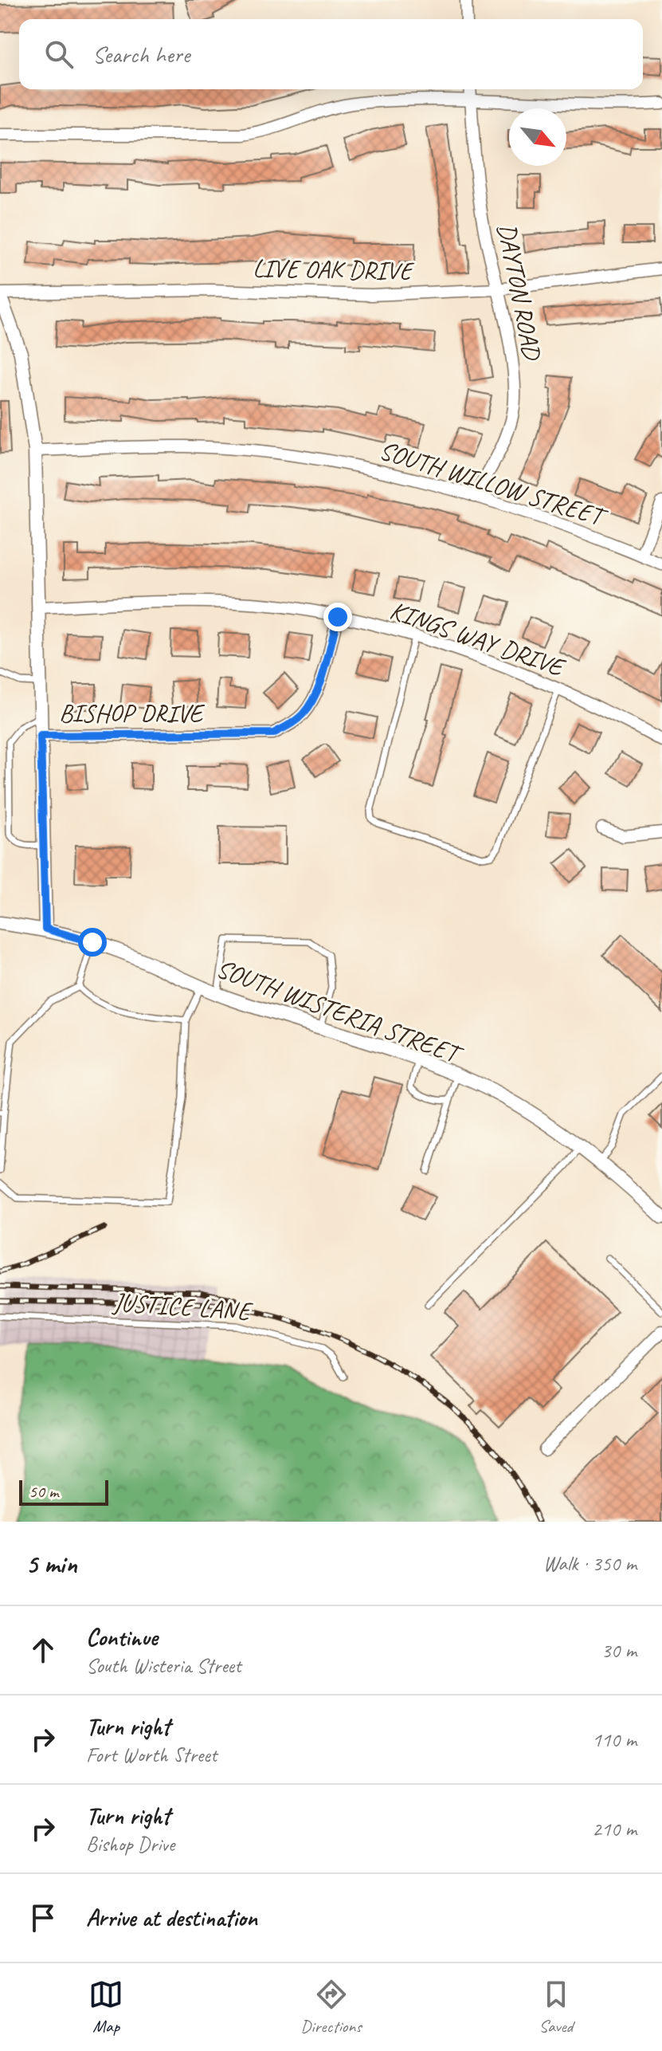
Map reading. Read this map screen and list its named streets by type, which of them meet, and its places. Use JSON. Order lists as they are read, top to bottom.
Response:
{
  "streets": {
    "street": [
      "LIVE OAK DRIVE",
      "DAYTON ROAD",
      "SOUTH WILLOW STREET",
      "KINGS WAY DRIVE",
      "BISHOP DRIVE",
      "SOUTH WISTERIA STREET"
    ],
    "lane": ["JUSTICE LANE"]
  },
  "crossings": [
    ["LIVE OAK DRIVE", "DAYTON ROAD"],
    ["DAYTON ROAD", "SOUTH WILLOW STREET"],
    ["KINGS WAY DRIVE", "BISHOP DRIVE"]
  ],
  "scale_bar": "50 m",
  "north": "bottom right",
  "page": {
    "search": "Search here",
    "scale": "50 m",
    "heading": ["5 min", "Walk · 350 m"],
    "list": [
      ["Continue", "South Wisteria Street", "30 m"],
      ["Turn right", "Fort Worth Street", "110 m"],
      ["Turn right", "Bishop Drive", "210 m"],
      "Arrive at destination"
    ],
    "nav": ["Map", "Directions", "Saved"]
  }
}
